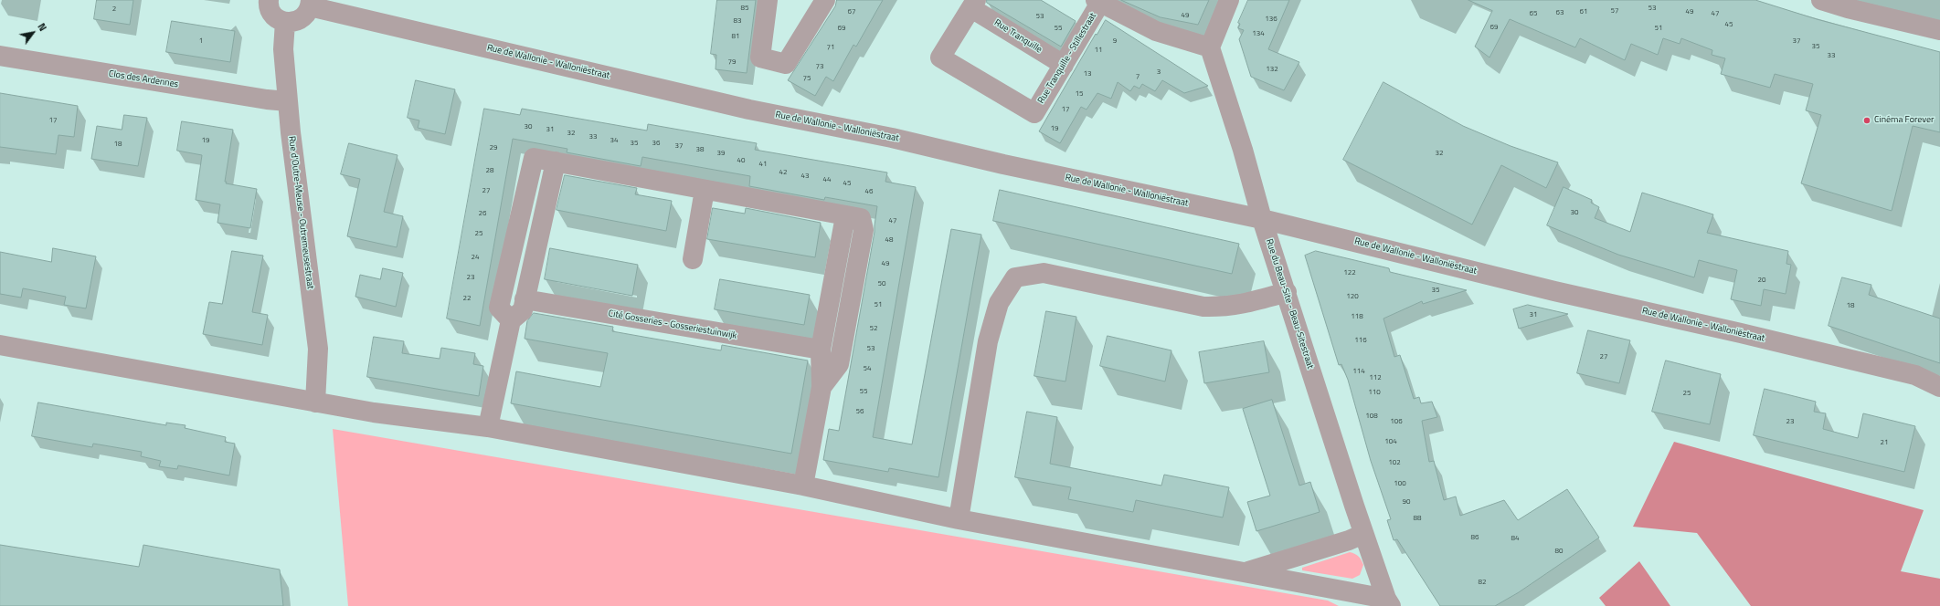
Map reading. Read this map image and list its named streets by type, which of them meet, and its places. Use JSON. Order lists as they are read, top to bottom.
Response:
{
  "streets": {
    "street": [
      "Rue Tranquille",
      "Rue Tranquille - Stillestraat",
      "Rue de Wallonie - Walloniëstraat",
      "Clos des Ardennes",
      "Rue d'Outre-Meuse - Outremeusestraat",
      "Rue du Beau-Site - Beau-Sitestraat",
      "Cité Gosseries - Gosseriestuinwijk"
    ]
  },
  "crossings": [
    ["Rue Tranquille", "Rue Tranquille - Stillestraat"],
    ["Rue Tranquille - Stillestraat", "Rue du Beau-Site - Beau-Sitestraat"],
    ["Rue de Wallonie - Walloniëstraat", "Rue du Beau-Site - Beau-Sitestraat"],
    ["Clos des Ardennes", "Rue d'Outre-Meuse - Outremeusestraat"]
  ],
  "places": ["Cinéma Forever"],
  "house_numbers": [
    "85",
    "53",
    "2",
    "57",
    "67",
    "61",
    "49",
    "63",
    "65",
    "47",
    "49",
    "53",
    "136",
    "83",
    "45",
    "69",
    "69",
    "55",
    "51",
    "134",
    "81",
    "1",
    "9",
    "37",
    "35",
    "71",
    "11",
    "33",
    "79",
    "73",
    "132",
    "3",
    "13",
    "7",
    "75",
    "15",
    "17",
    "17",
    "30",
    "19",
    "31",
    "32",
    "33",
    "19",
    "34",
    "35",
    "36",
    "18",
    "37",
    "29",
    "38",
    "39",
    "32",
    "40",
    "41",
    "28",
    "42",
    "43",
    "44",
    "45",
    "27",
    "46",
    "30",
    "26",
    "47",
    "25",
    "48",
    "24",
    "49",
    "122",
    "23",
    "20",
    "50",
    "35",
    "120",
    "22",
    "51",
    "18",
    "31",
    "118",
    "52",
    "116",
    "53",
    "27",
    "54",
    "114",
    "112",
    "55",
    "110",
    "25",
    "56",
    "108",
    "106",
    "23",
    "104",
    "21",
    "102",
    "100",
    "90",
    "88",
    "86",
    "84",
    "80",
    "82"
  ],
  "north": "top right"
}
